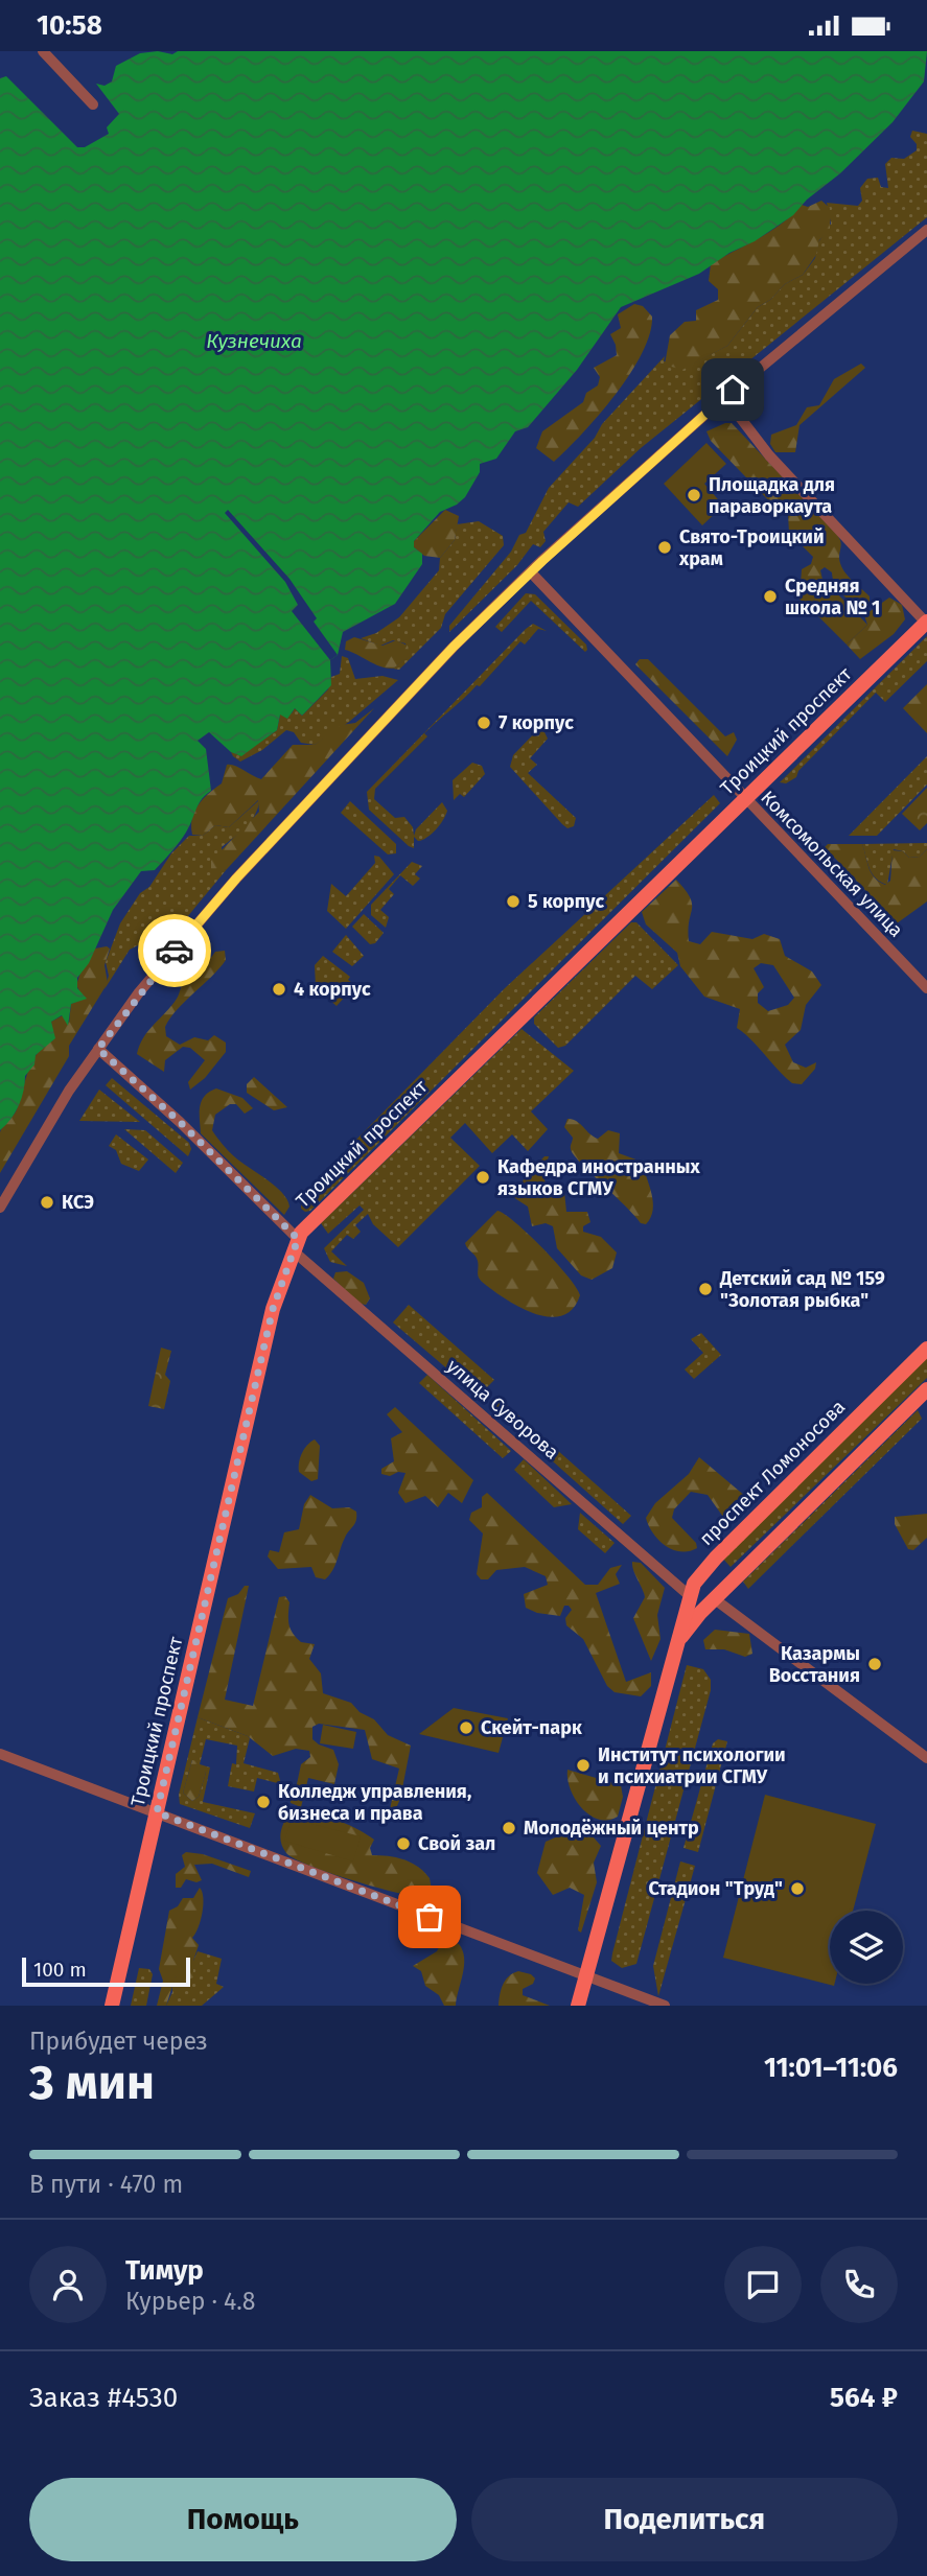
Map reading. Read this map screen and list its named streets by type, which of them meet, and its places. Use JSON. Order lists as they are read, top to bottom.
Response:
{
  "streets": {
    "main road": ["Троицкий проспект", "проспект Ломоносова"],
    "street": ["Комсомольская улица", "улица Суворова"]
  },
  "crossings": [
    ["Троицкий проспект", "Комсомольская улица"],
    ["Троицкий проспект", "улица Суворова"],
    ["улица Суворова", "проспект Ломоносова"]
  ],
  "water": ["Кузнечиха"],
  "places": [
    "Площадка для параворкаута",
    "Свято-Троицкий храм",
    "Средняя школа № 1",
    "7 корпус",
    "5 корпус",
    "4 корпус",
    "Кафедра иностранных языков СГМУ",
    "КСЭ",
    "Детский сад № 159 \"Золотая рыбка\"",
    "Казармы Восстания",
    "Скейт-парк",
    "Институт психологии и психиатрии СГМУ",
    "Колледж управления, бизнеса и права",
    "Молодёжный центр",
    "Свой зал",
    "Стадион \"Труд\""
  ],
  "scale_bar": "100 m",
  "page": {
    "status": "10:58",
    "scale": "100 m",
    "heading": ["3 мин", "Прибудет через", "11:01–11:06"],
    "panel": [
      "Тимур",
      "Курьер · 4.8",
      "Заказ #4530",
      "564 ₽"
    ],
    "bar": "В пути · 470 m",
    "buttons": ["Помощь", "Поделиться"]
  }
}
